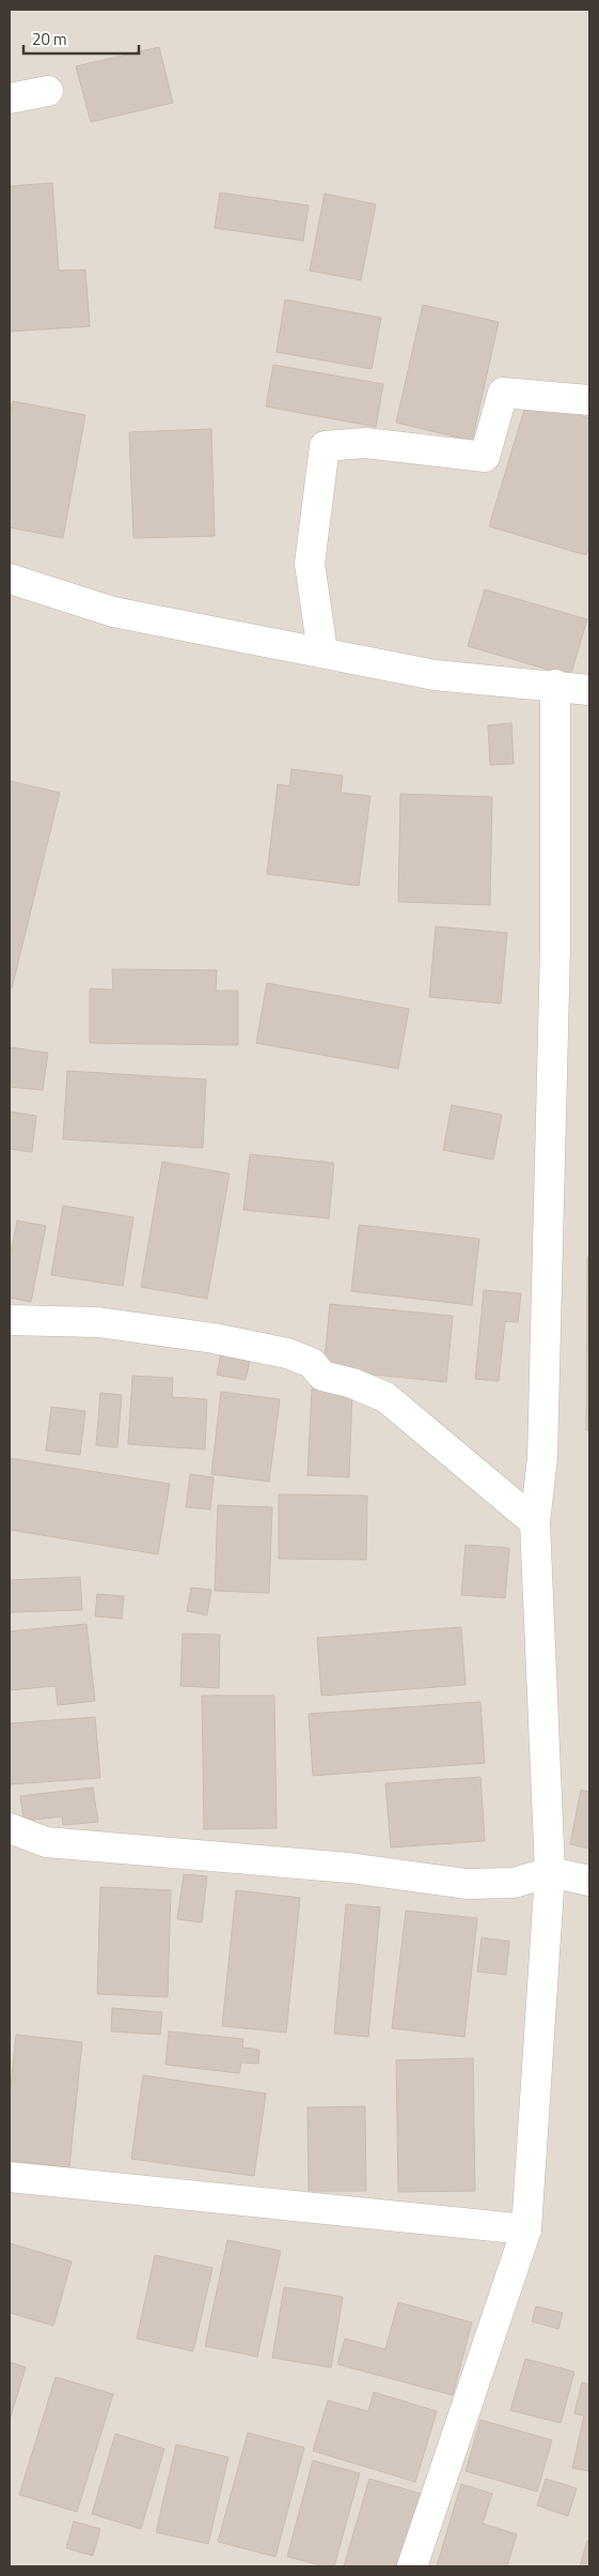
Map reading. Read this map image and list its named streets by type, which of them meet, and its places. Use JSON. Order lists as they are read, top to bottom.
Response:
{
  "scale_bar": "20 m"
}
